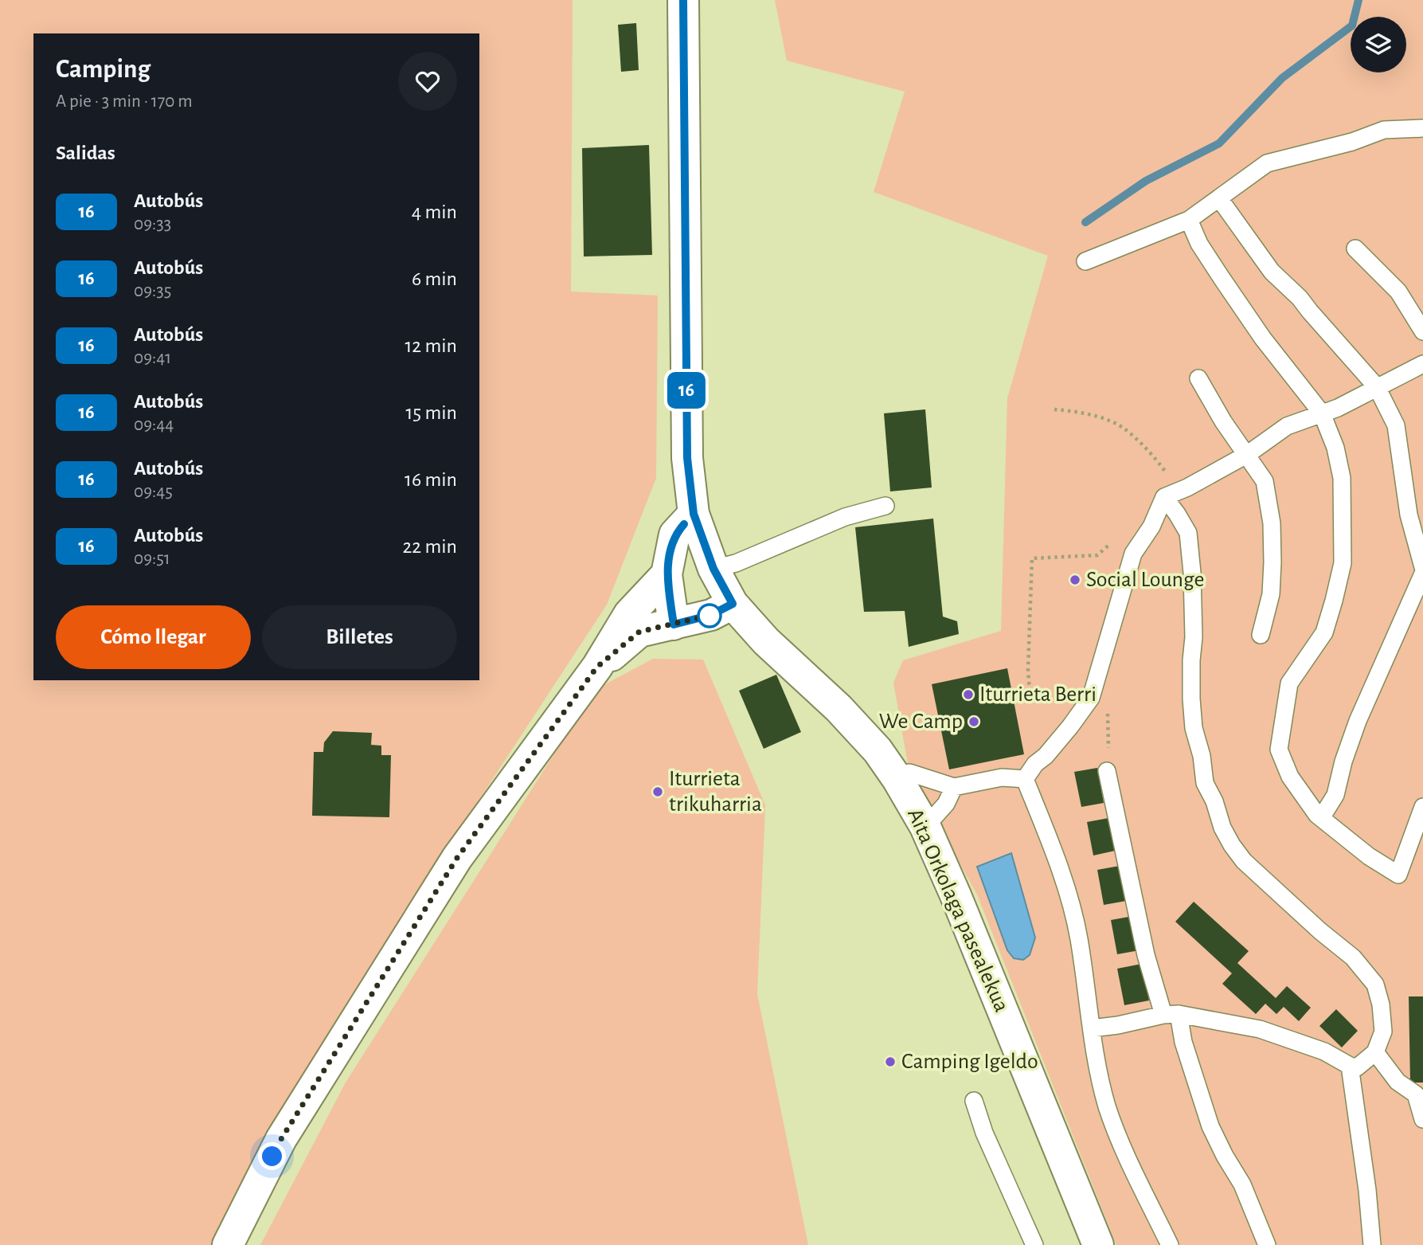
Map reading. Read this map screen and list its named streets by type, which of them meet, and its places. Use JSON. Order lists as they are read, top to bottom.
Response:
{
  "streets": {
    "street": ["Aita Orkolaga pasealekua"]
  },
  "places": [
    "Social Lounge",
    "Iturrieta Berri",
    "We Camp",
    "Iturrieta trikuharria",
    "Camping Igeldo"
  ],
  "lines": ["bus line 16"],
  "page": {
    "on_map": "16",
    "heading": [
      ["Camping", "A pie · 3 min · 170 m"],
      "Salidas"
    ],
    "list": [
      {
        "mark": "16",
        "name": "Autobús",
        "note": "09:33",
        "value": "4 min"
      },
      {
        "mark": "16",
        "name": "Autobús",
        "note": "09:35",
        "value": "6 min"
      },
      {
        "mark": "16",
        "name": "Autobús",
        "note": "09:41",
        "value": "12 min"
      },
      {
        "mark": "16",
        "name": "Autobús",
        "note": "09:44",
        "value": "15 min"
      },
      {
        "mark": "16",
        "name": "Autobús",
        "note": "09:45",
        "value": "16 min"
      },
      {
        "mark": "16",
        "name": "Autobús",
        "note": "09:51",
        "value": "22 min"
      }
    ],
    "buttons": ["Cómo llegar", "Billetes"]
  }
}
